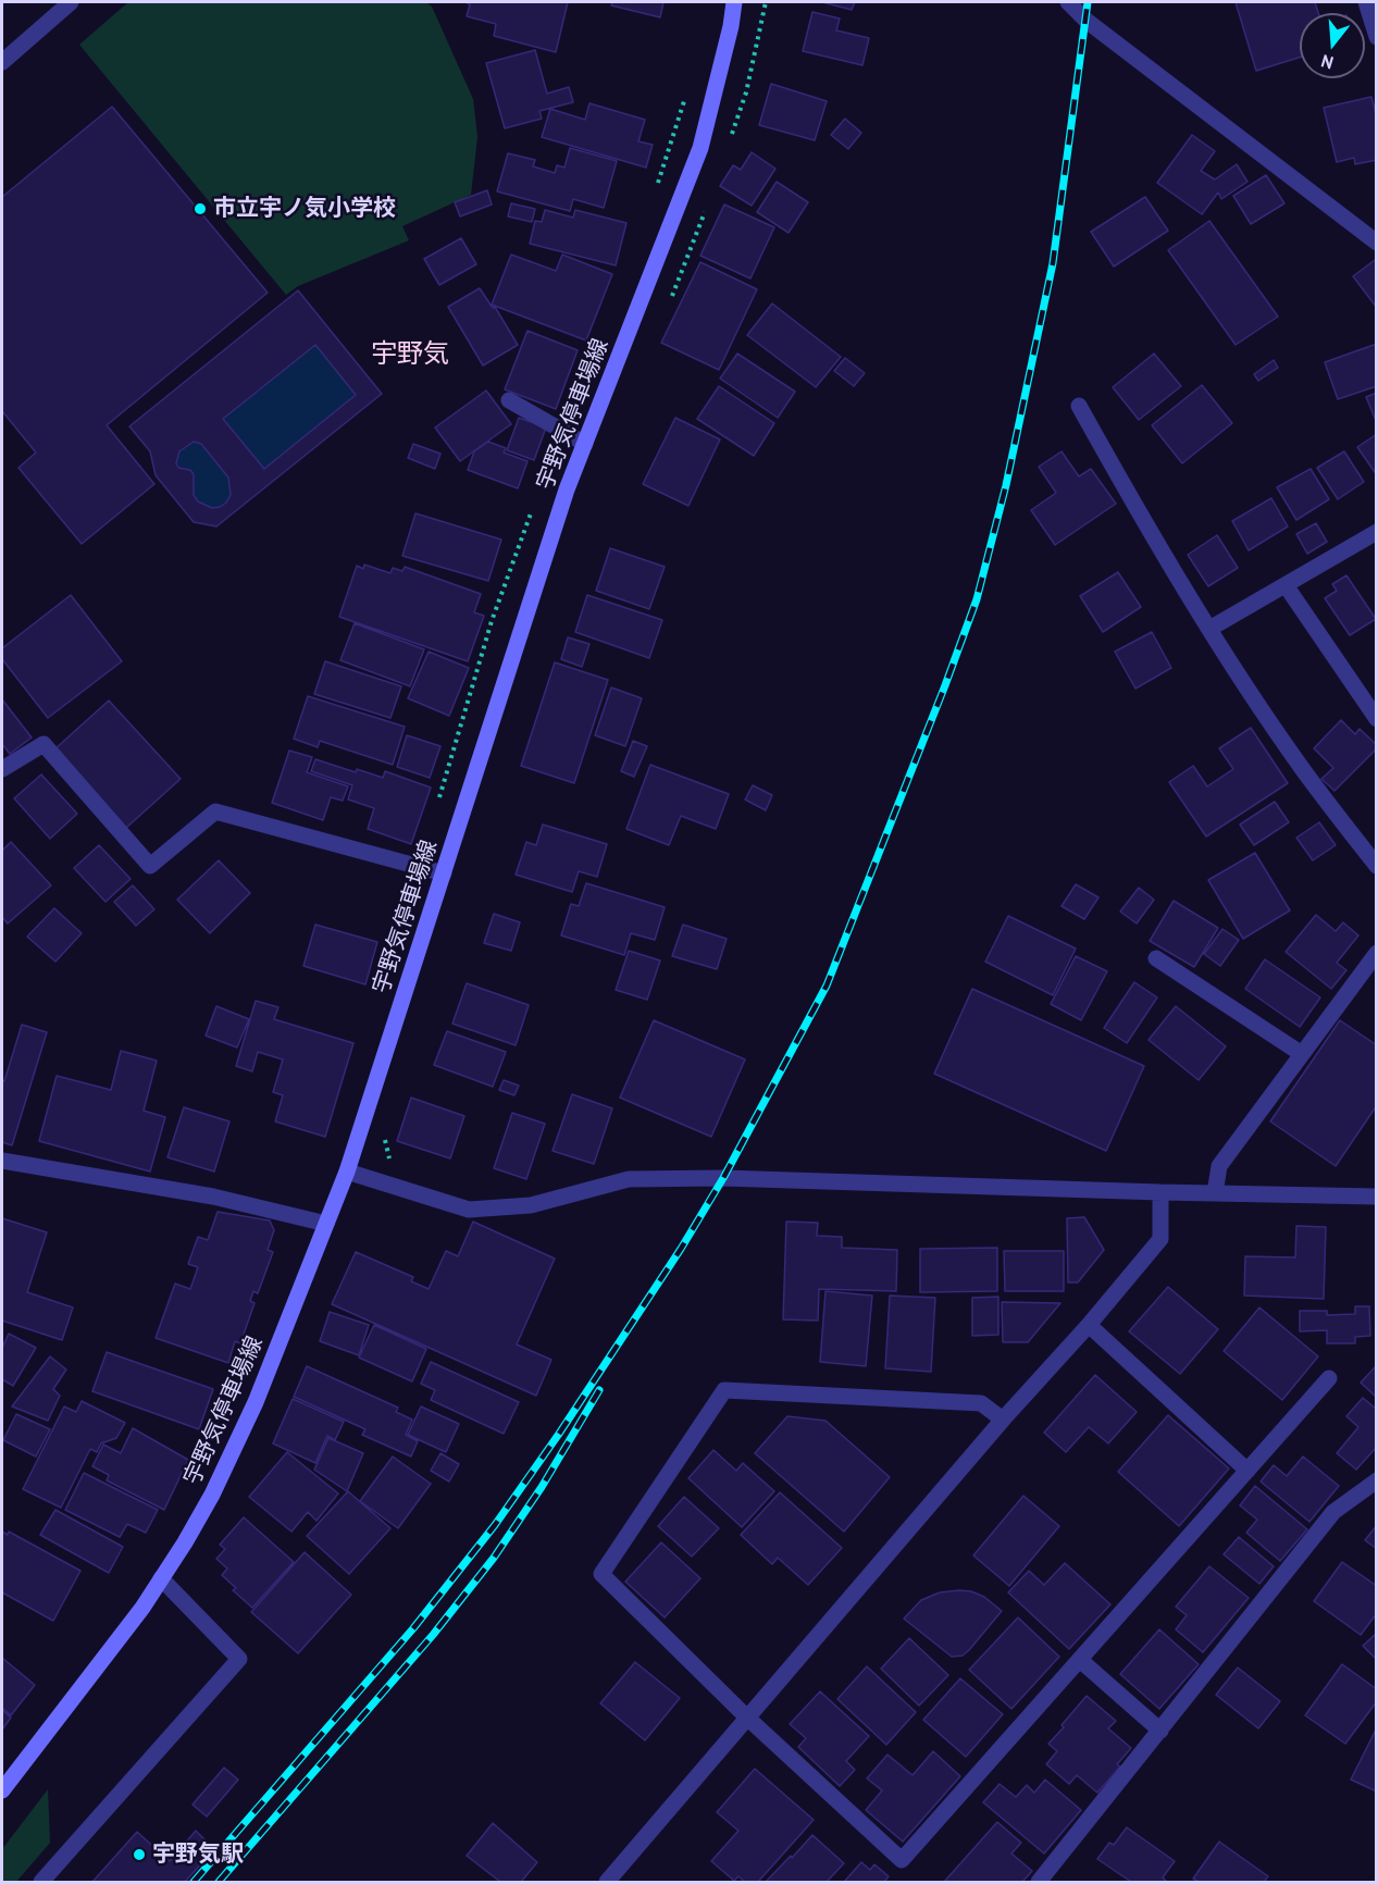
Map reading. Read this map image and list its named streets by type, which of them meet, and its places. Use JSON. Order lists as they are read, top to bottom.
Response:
{
  "streets": {
    "main road": ["宇野気停車場線"]
  },
  "districts": ["宇野気"],
  "places": ["市立宇ノ気小学校", "宇野気駅"],
  "north": "bottom"
}
